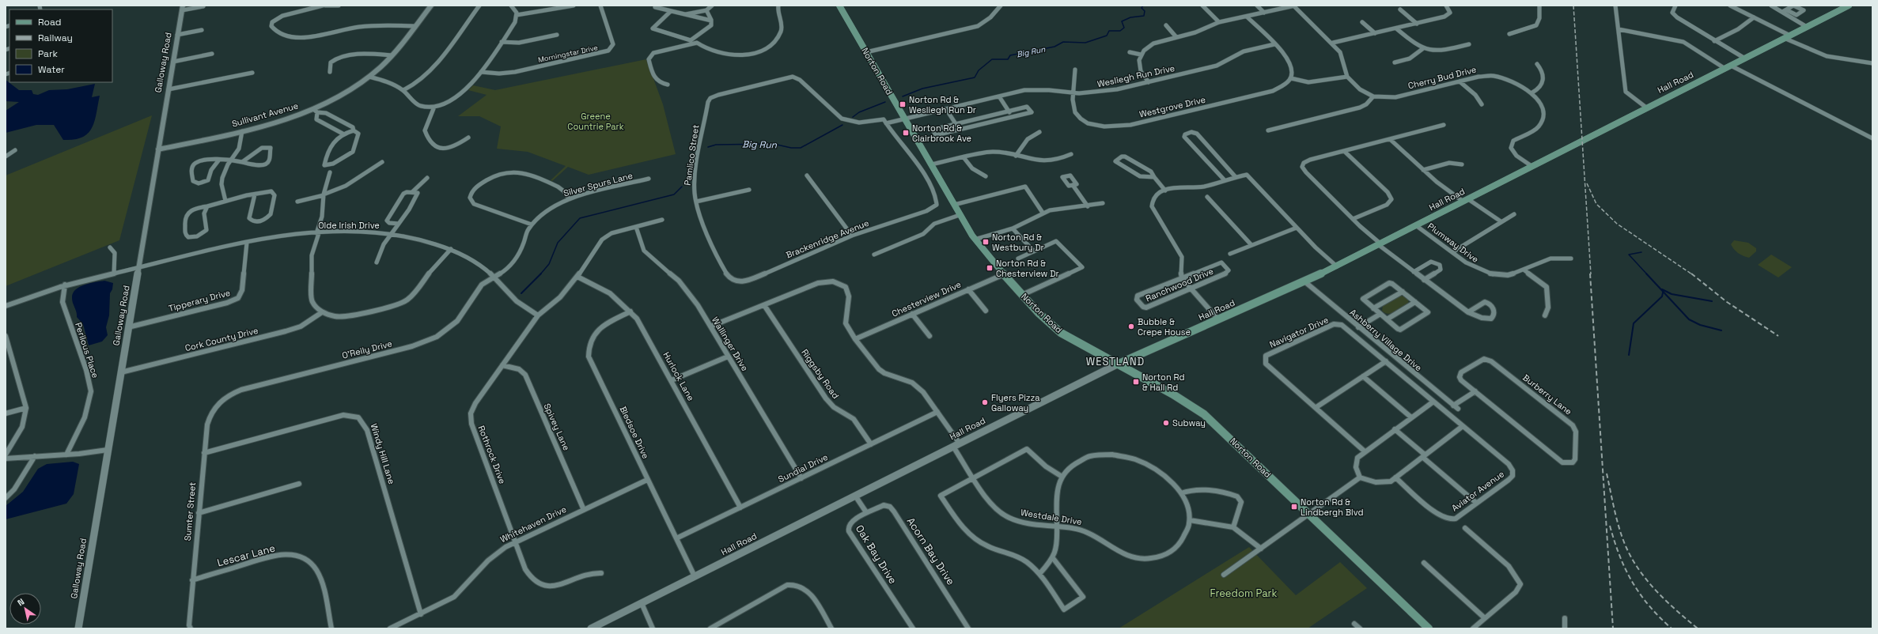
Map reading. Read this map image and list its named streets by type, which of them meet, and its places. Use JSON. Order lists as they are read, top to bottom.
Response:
{
  "streets": {
    "main road": ["Norton Road", "Hall Road"],
    "street": [
      "Morningstar Drive",
      "Galloway Road",
      "Wesliegh Run Drive",
      "Cherry Bud Drive",
      "Westgrove Drive",
      "Sullivant Avenue",
      "Pamlico Street",
      "Silver Spurs Lane",
      "Olde Irish Drive",
      "Brackenridge Avenue",
      "Plumway Drive",
      "Ranchwood Drive",
      "Chesterview Drive",
      "Tipperary Drive",
      "Navigator Drive",
      "Cork County Drive",
      "Ashberry Village Drive",
      "Wallinger Drive",
      "O'Reily Drive",
      "Perilous Place",
      "Riggsby Road",
      "Hurlock Lane",
      "Burberry Lane",
      "Spivey Lane",
      "Bledsoe Drive",
      "Windy Hill Lane",
      "Rothrock Drive",
      "Sundial Drive",
      "Aviator Avenue",
      "Sumter Street",
      "Westdale Drive",
      "Whitehaven Drive",
      "Acorn Bay Drive",
      "Oak Bay Drive",
      "Lescar Lane"
    ]
  },
  "crossings": [
    ["Galloway Road", "Sullivant Avenue"],
    ["Galloway Road", "Olde Irish Drive"],
    ["Galloway Road", "Tipperary Drive"],
    ["Galloway Road", "Cork County Drive"],
    ["Norton Road", "Wesliegh Run Drive"],
    ["Norton Road", "Hall Road"],
    ["Norton Road", "Chesterview Drive"],
    ["Wesliegh Run Drive", "Westgrove Drive"],
    ["Wesliegh Run Drive", "Pamlico Street"],
    ["Wesliegh Run Drive", "Brackenridge Avenue"],
    ["Cherry Bud Drive", "Hall Road"],
    ["Hall Road", "Plumway Drive"],
    ["Hall Road", "Ashberry Village Drive"],
    ["Hall Road", "Bledsoe Drive"],
    ["Hall Road", "Westdale Drive"],
    ["Hall Road", "Oak Bay Drive"],
    ["Pamlico Street", "Brackenridge Avenue"],
    ["Silver Spurs Lane", "Olde Irish Drive"],
    ["Silver Spurs Lane", "O'Reily Drive"],
    ["Olde Irish Drive", "Tipperary Drive"],
    ["Olde Irish Drive", "O'Reily Drive"],
    ["Olde Irish Drive", "Perilous Place"],
    ["Olde Irish Drive", "Rothrock Drive"],
    ["Chesterview Drive", "Westdale Drive"],
    ["Navigator Drive", "Aviator Avenue"],
    ["Ashberry Village Drive", "Burberry Lane"],
    ["Wallinger Drive", "Rothrock Drive"],
    ["Wallinger Drive", "Sundial Drive"],
    ["O'Reily Drive", "Sumter Street"],
    ["Riggsby Road", "Sundial Drive"],
    ["Riggsby Road", "Westdale Drive"],
    ["Hurlock Lane", "Bledsoe Drive"],
    ["Hurlock Lane", "Rothrock Drive"],
    ["Hurlock Lane", "Sundial Drive"],
    ["Spivey Lane", "Rothrock Drive"],
    ["Spivey Lane", "Whitehaven Drive"],
    ["Bledsoe Drive", "Sundial Drive"],
    ["Bledsoe Drive", "Whitehaven Drive"],
    ["Windy Hill Lane", "Sumter Street"],
    ["Windy Hill Lane", "Whitehaven Drive"],
    ["Rothrock Drive", "Whitehaven Drive"],
    ["Sundial Drive", "Westdale Drive"],
    ["Sumter Street", "Lescar Lane"],
    ["Acorn Bay Drive", "Oak Bay Drive"]
  ],
  "districts": ["WESTLAND"],
  "water": ["Big Run"],
  "parks": ["Greene Countrie Park", "Freedom Park"],
  "places": {
    "transit": [
      "Norton Rd & Wesliegh Run Dr",
      "Norton Rd & Clairbrook Ave",
      "Norton Rd & Westbury Dr",
      "Norton Rd & Chesterview Dr",
      "Norton Rd & Hall Rd",
      "Norton Rd & Lindbergh Blvd"
    ],
    "other": ["Bubble & Crepe House", "Flyers Pizza Galloway", "Subway"]
  },
  "legend": [
    "Road",
    "Railway",
    "Park",
    "Water"
  ],
  "north": "top left"
}
